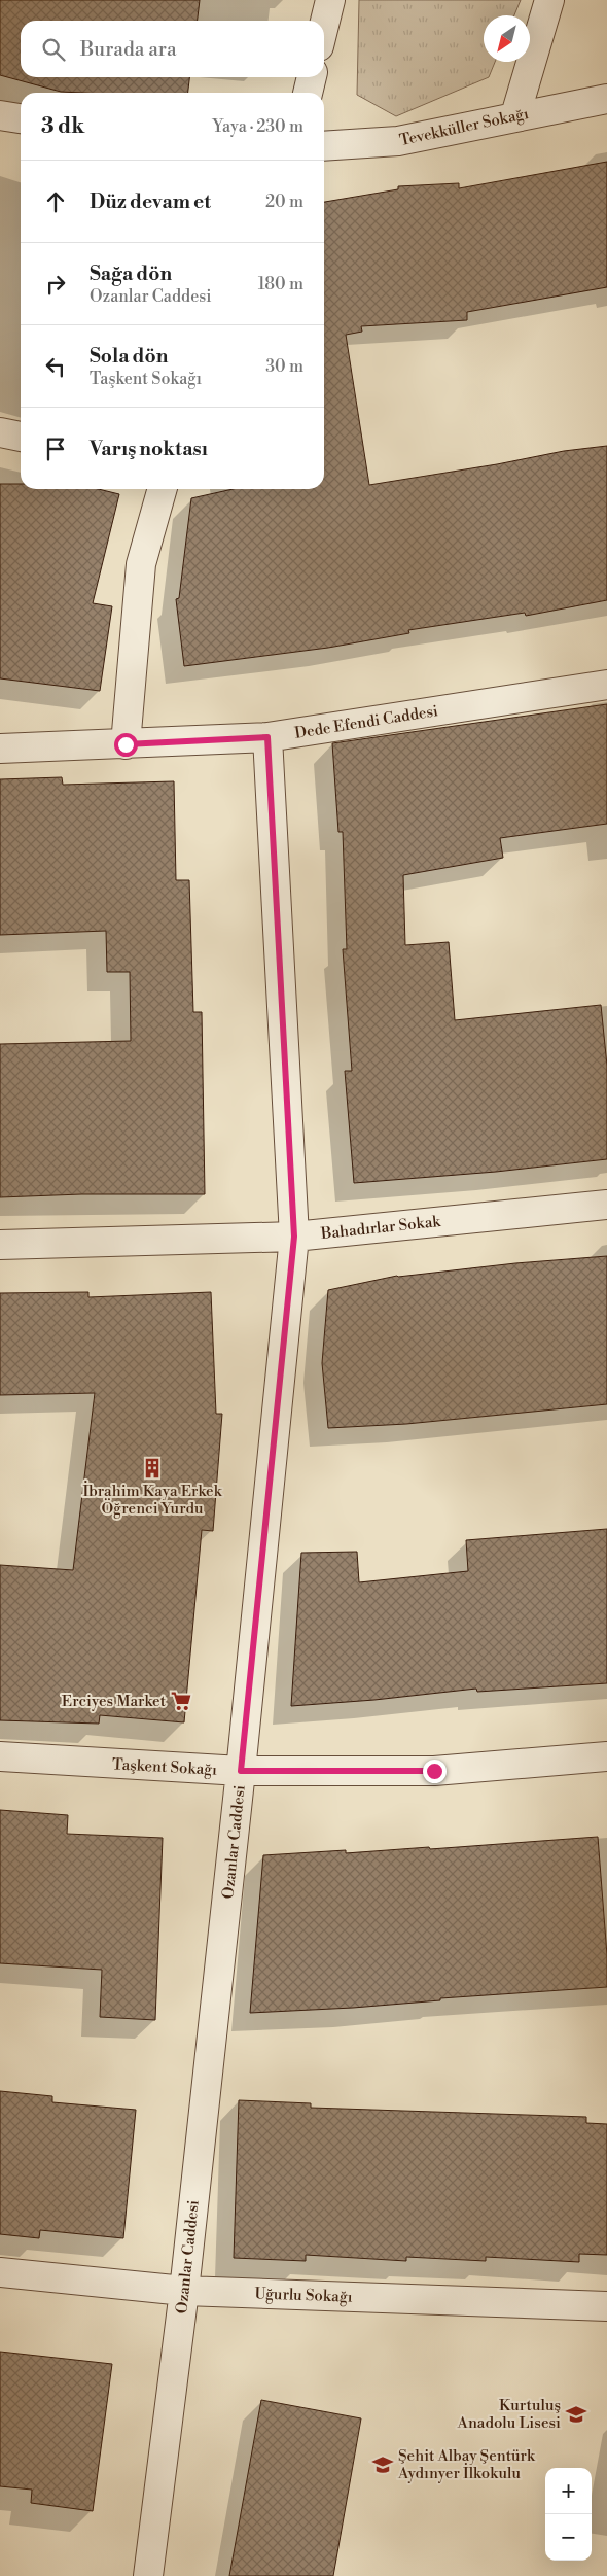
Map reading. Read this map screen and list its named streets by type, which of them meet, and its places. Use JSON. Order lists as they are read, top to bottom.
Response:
{
  "streets": {
    "street": [
      "Tevekküller Sokağı",
      "Dede Efendi Caddesi",
      "Bahadırlar Sokak",
      "Taşkent Sokağı",
      "Ozanlar Caddesi",
      "Uğurlu Sokağı"
    ]
  },
  "crossings": [
    ["Dede Efendi Caddesi", "Ozanlar Caddesi"],
    ["Bahadırlar Sokak", "Ozanlar Caddesi"],
    ["Taşkent Sokağı", "Ozanlar Caddesi"],
    ["Ozanlar Caddesi", "Uğurlu Sokağı"]
  ],
  "places": {
    "building": ["İbrahim Kaya Erkek Öğrenci Yurdu"],
    "supermarket": ["Erciyes Market"],
    "school or university": ["Kurtuluş Anadolu Lisesi", "Şehit Albay Şentürk Aydınyer İlkokulu"]
  },
  "north": "bottom left",
  "page": {
    "search": "Burada ara",
    "heading": ["3 dk", "Yaya · 230 m"],
    "list": [
      ["Düz devam et", "20 m"],
      ["Sağa dön", "Ozanlar Caddesi", "180 m"],
      ["Sola dön", "Taşkent Sokağı", "30 m"],
      "Varış noktası"
    ],
    "map_buttons": ["+", "−"]
  }
}
